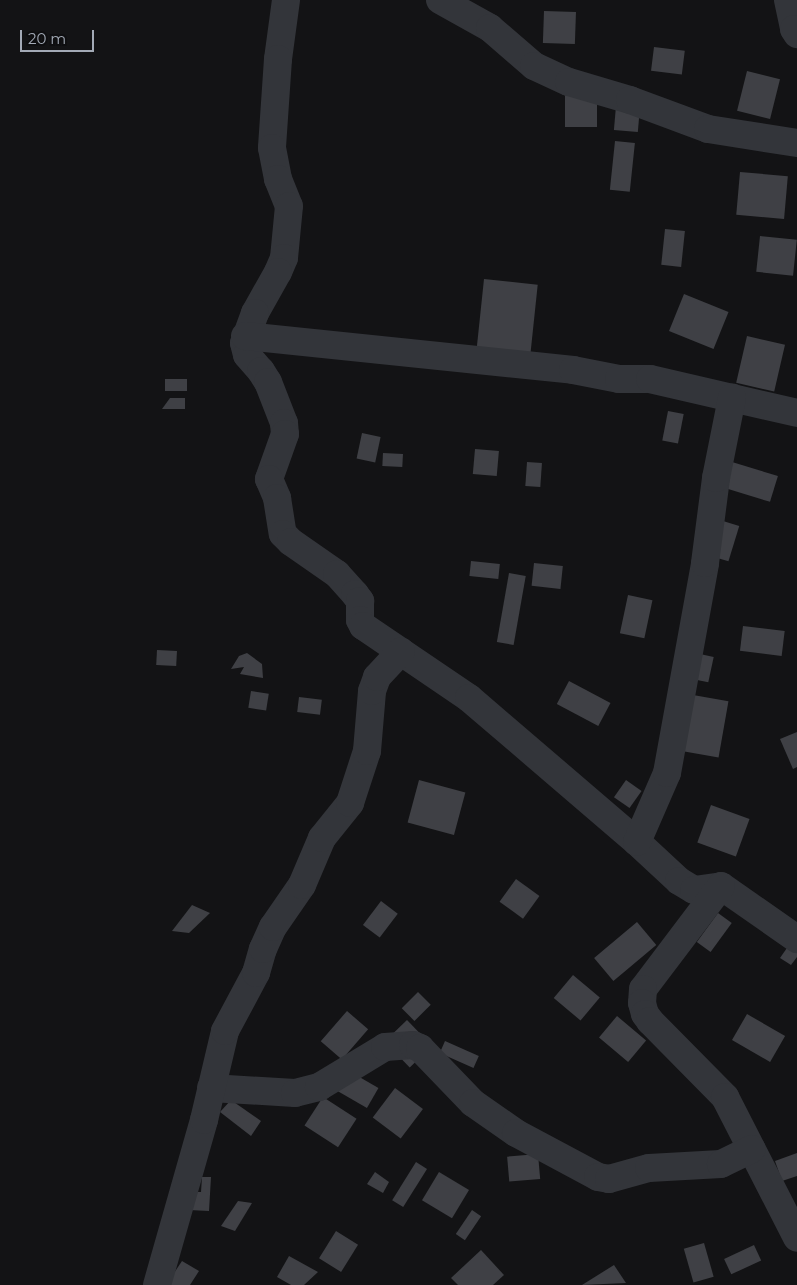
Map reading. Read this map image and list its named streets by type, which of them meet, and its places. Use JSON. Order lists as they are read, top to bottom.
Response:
{
  "scale_bar": "20 m"
}
